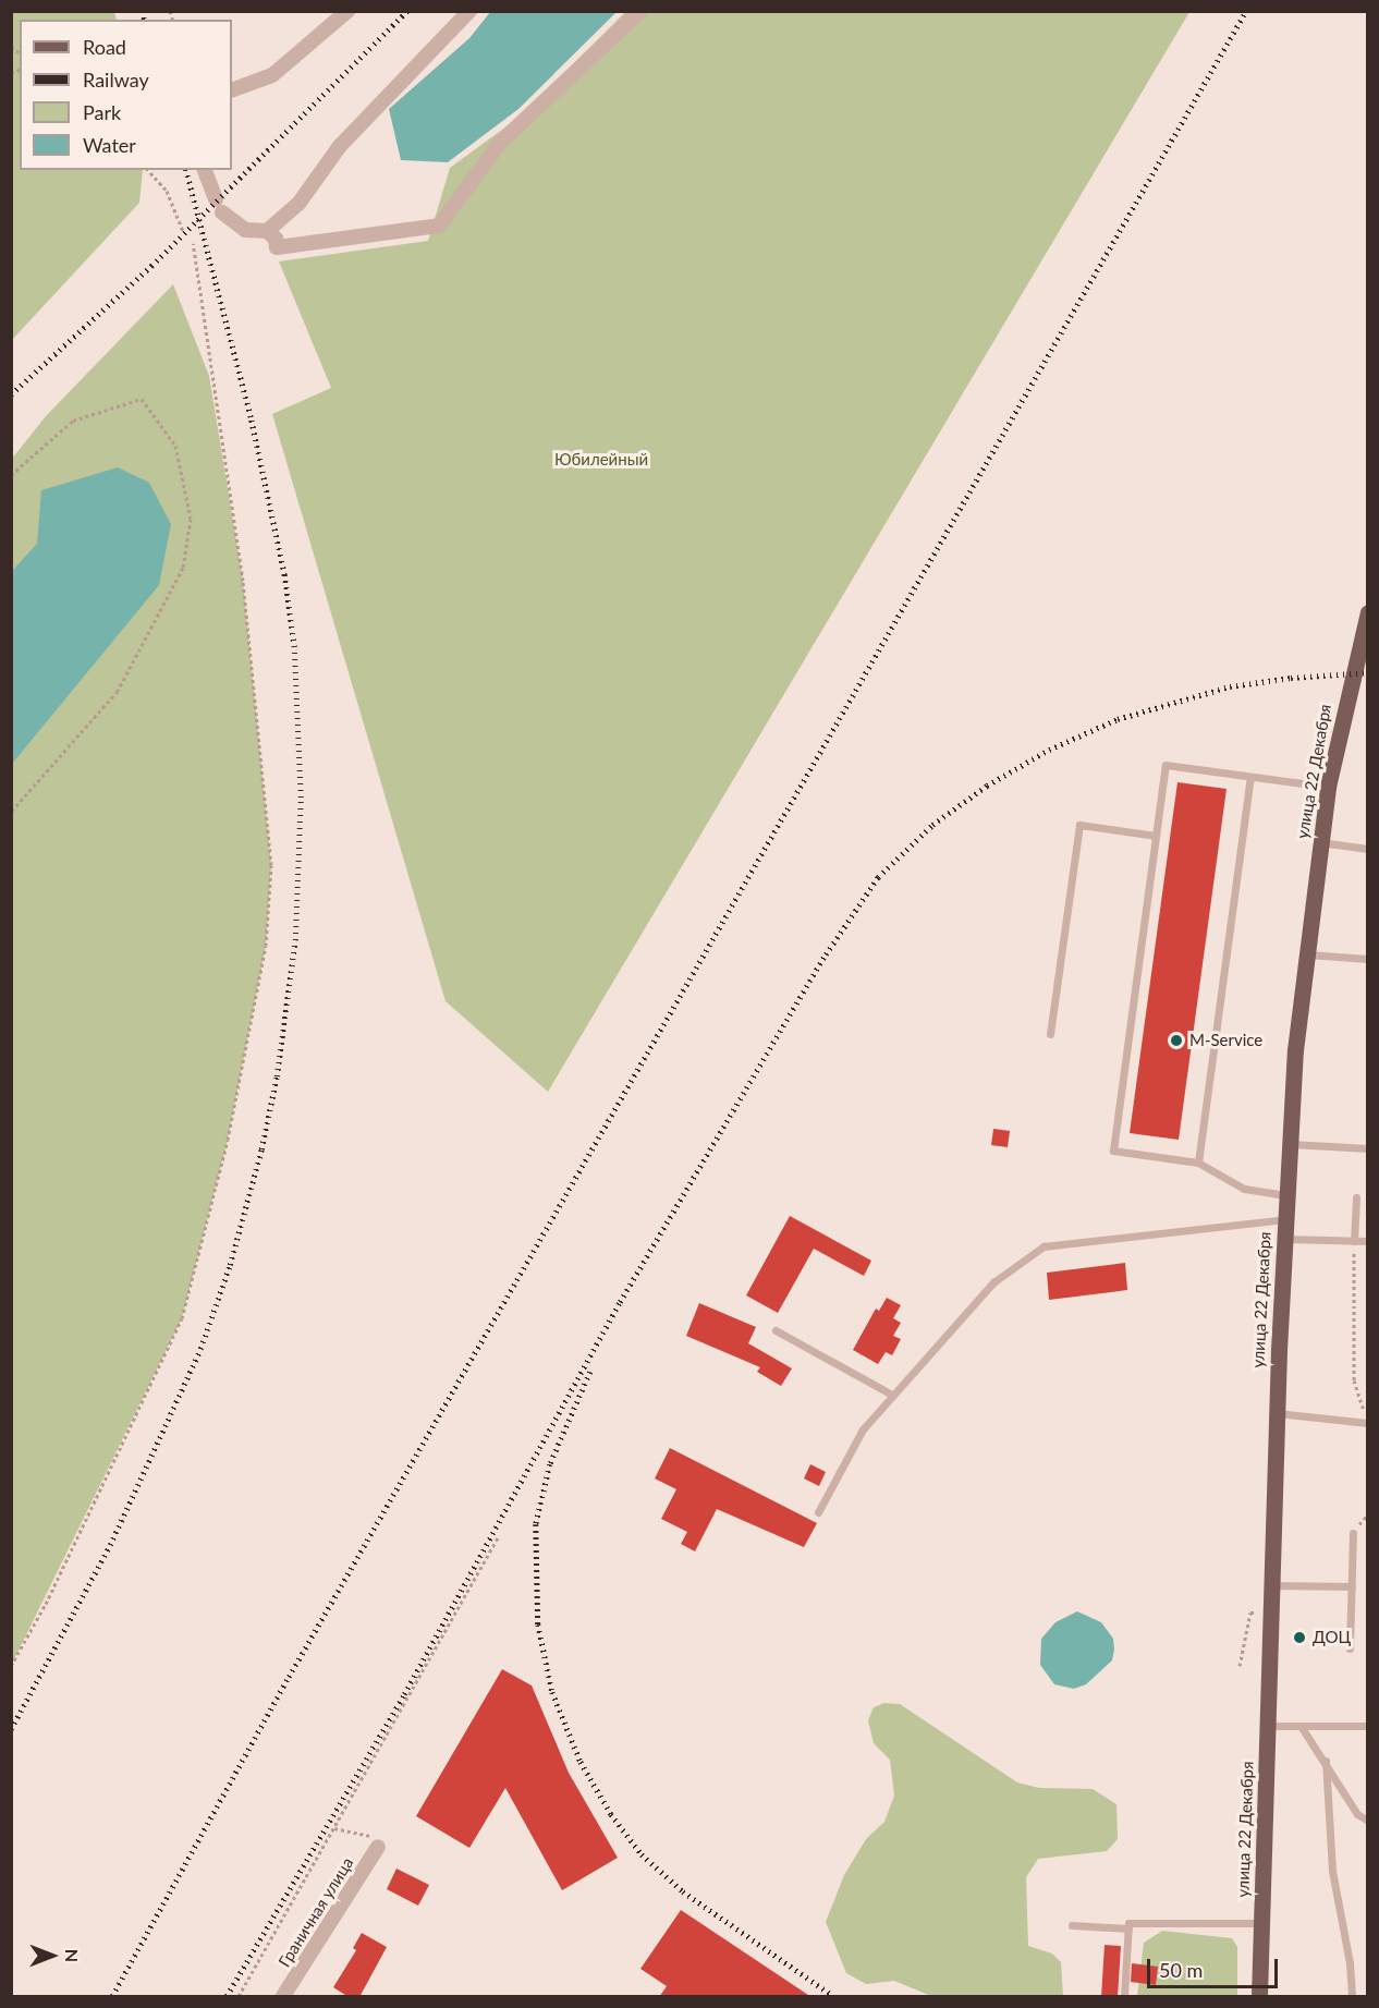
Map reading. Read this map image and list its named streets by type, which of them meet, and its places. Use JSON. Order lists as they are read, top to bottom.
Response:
{
  "streets": {
    "main road": ["улица 22 Декабря"],
    "street": ["Граничная улица"]
  },
  "parks": ["Юбилейный"],
  "places": ["M-Service", "ДОЦ"],
  "legend": [
    "Road",
    "Railway",
    "Park",
    "Water"
  ],
  "scale_bar": "50 m",
  "north": "right"
}
